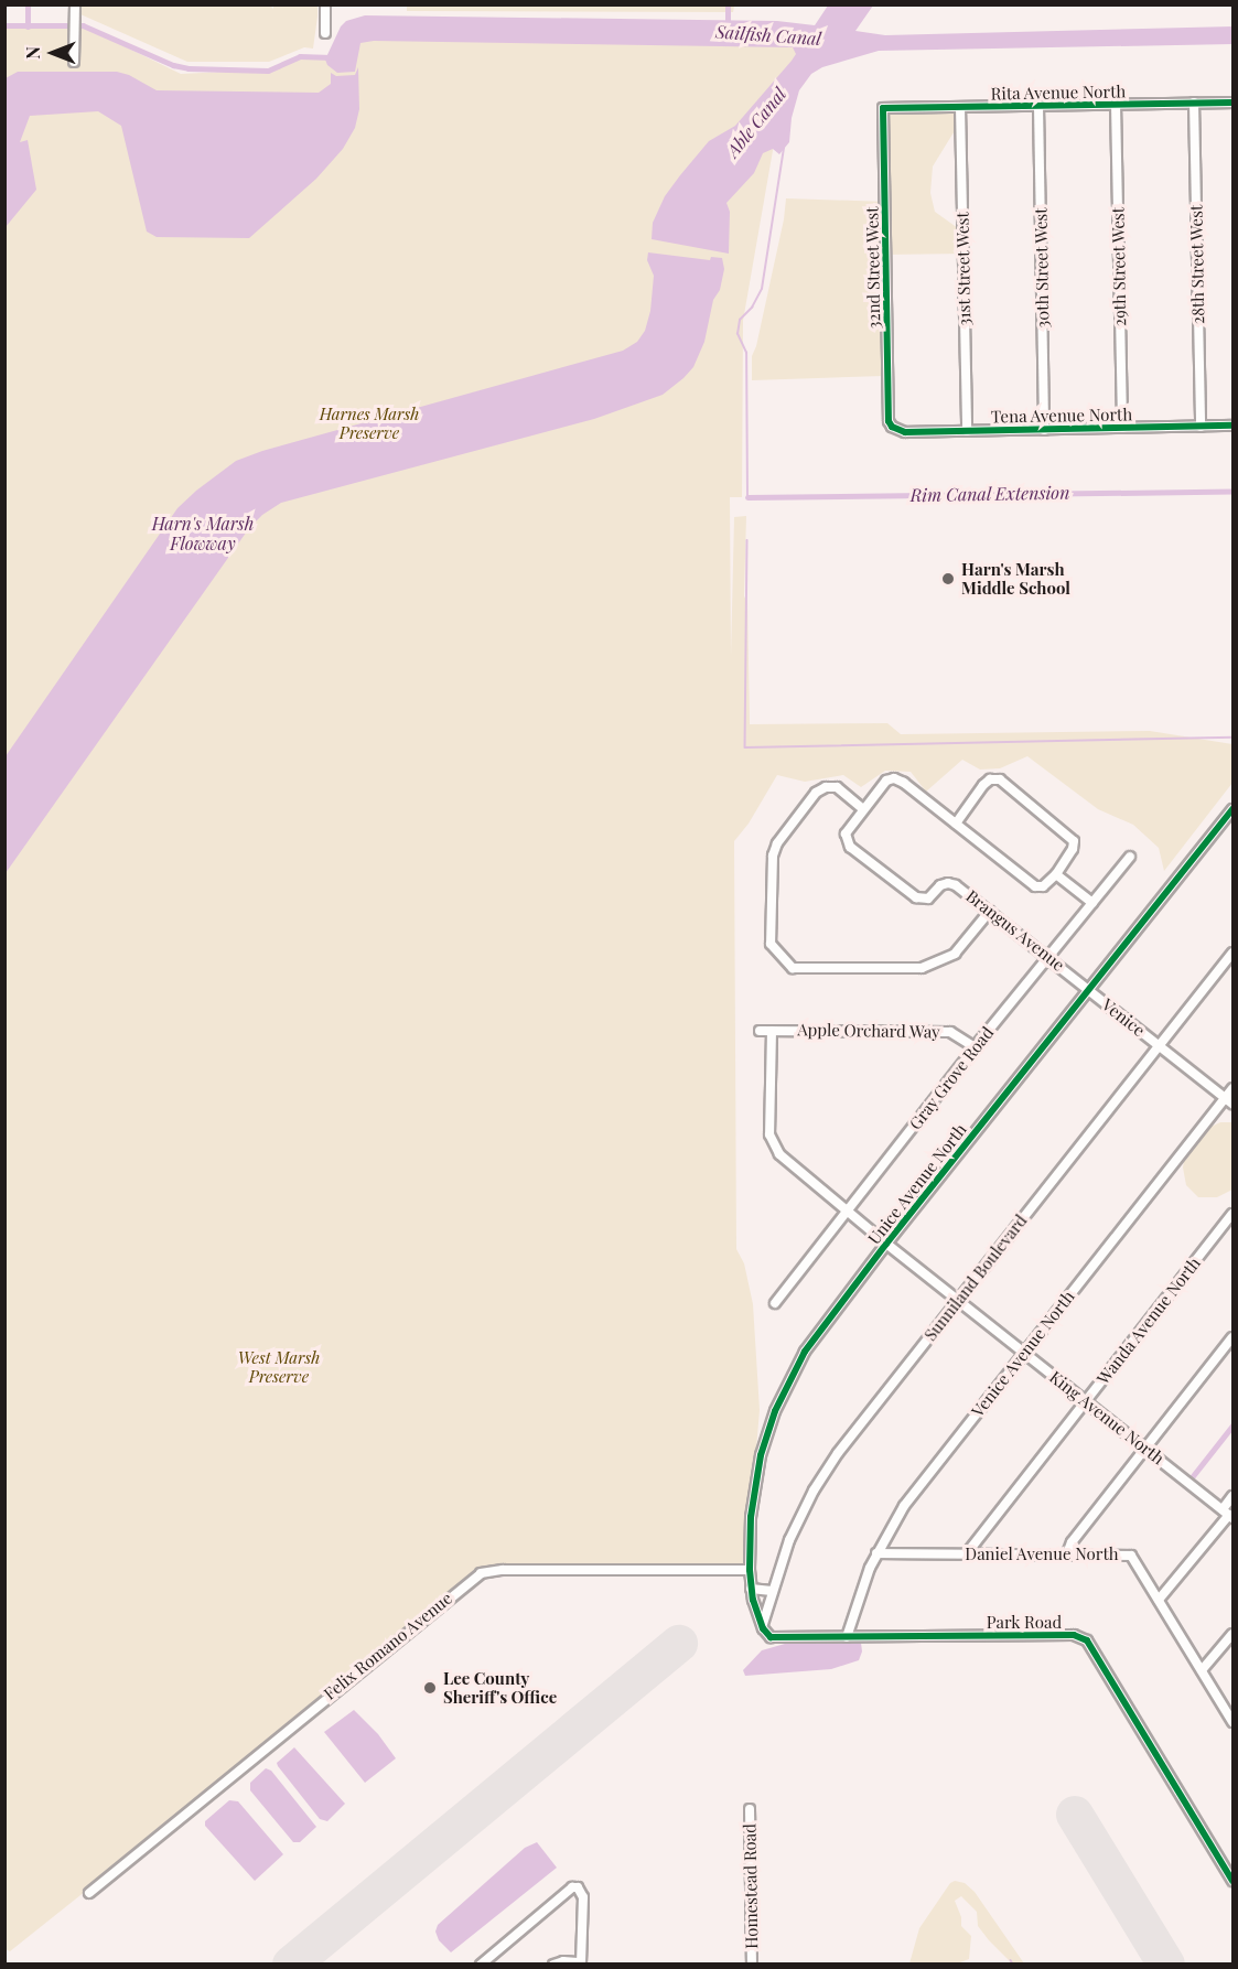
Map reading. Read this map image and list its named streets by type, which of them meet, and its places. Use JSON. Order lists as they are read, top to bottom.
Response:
{
  "streets": {
    "street": [
      "Rita Avenue North",
      "28th Street West",
      "29th Street West",
      "32nd Street West",
      "30th Street West",
      "31st Street West",
      "Tena Avenue North",
      "Brangus Avenue",
      "Venice",
      "Apple Orchard Way",
      "Gray Grove Road",
      "Unice Avenue North",
      "Sunniland Boulevard",
      "Wanda Avenue North",
      "Venice Avenue North",
      "King Avenue North",
      "Daniel Avenue North",
      "Park Road",
      "Felix Romano Avenue",
      "Homestead Road"
    ]
  },
  "crossings": [
    ["Rita Avenue North", "28th Street West"],
    ["Rita Avenue North", "29th Street West"],
    ["Rita Avenue North", "32nd Street West"],
    ["Rita Avenue North", "30th Street West"],
    ["Rita Avenue North", "31st Street West"],
    ["28th Street West", "Tena Avenue North"],
    ["29th Street West", "Tena Avenue North"],
    ["32nd Street West", "Tena Avenue North"],
    ["30th Street West", "Tena Avenue North"],
    ["31st Street West", "Tena Avenue North"],
    ["Brangus Avenue", "Venice"],
    ["Brangus Avenue", "Gray Grove Road"],
    ["Brangus Avenue", "Unice Avenue North"],
    ["Venice", "Unice Avenue North"],
    ["Venice", "Sunniland Boulevard"],
    ["Venice", "Venice Avenue North"],
    ["Apple Orchard Way", "Gray Grove Road"],
    ["Apple Orchard Way", "King Avenue North"],
    ["Gray Grove Road", "King Avenue North"],
    ["Unice Avenue North", "Sunniland Boulevard"],
    ["Unice Avenue North", "King Avenue North"],
    ["Unice Avenue North", "Park Road"],
    ["Unice Avenue North", "Felix Romano Avenue"],
    ["Sunniland Boulevard", "King Avenue North"],
    ["Sunniland Boulevard", "Park Road"],
    ["Wanda Avenue North", "King Avenue North"],
    ["Wanda Avenue North", "Daniel Avenue North"],
    ["Venice Avenue North", "King Avenue North"],
    ["Venice Avenue North", "Daniel Avenue North"],
    ["Venice Avenue North", "Park Road"]
  ],
  "water": [
    "Sailfish Canal",
    "Able Canal",
    "Rim Canal Extension",
    "Harn's Marsh Flowway"
  ],
  "parks": ["Harnes Marsh Preserve", "West Marsh Preserve"],
  "places": ["Harn's Marsh Middle School", "Lee County Sheriff's Office"],
  "north": "left"
}
